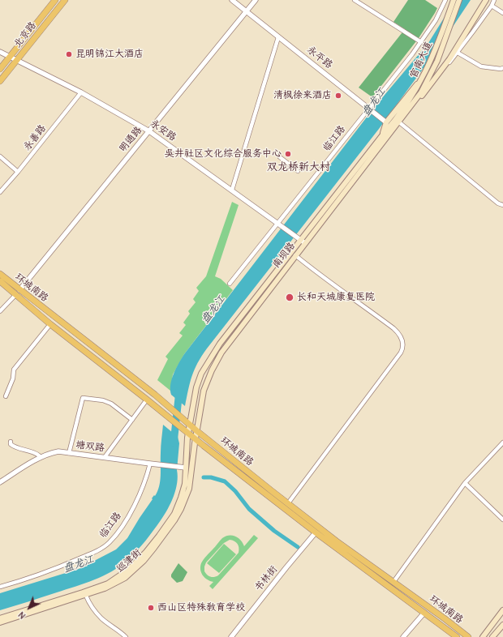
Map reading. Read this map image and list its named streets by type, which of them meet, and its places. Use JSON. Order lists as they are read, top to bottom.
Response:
{
  "streets": {
    "main road": [
      "北京路",
      "官南大道",
      "南坝路",
      "环城南路",
      "巡津街"
    ],
    "street": [
      "永平路",
      "永安路",
      "永善路",
      "临江路",
      "明通路",
      "塘双路",
      "书林街"
    ]
  },
  "crossings": [
    ["北京路", "永安路"],
    ["永平路", "临江路"],
    ["永平路", "明通路"],
    ["官南大道", "南坝路"],
    ["永安路", "永善路"],
    ["永安路", "临江路"],
    ["永安路", "明通路"],
    ["永安路", "南坝路"],
    ["临江路", "塘双路"],
    ["明通路", "环城南路"],
    ["南坝路", "环城南路"],
    ["南坝路", "巡津街"],
    ["环城南路", "巡津街"],
    ["环城南路", "书林街"],
    ["塘双路", "巡津街"]
  ],
  "districts": ["双龙桥新大村"],
  "water": ["盘龙江"],
  "places": [
    "昆明锦江大酒店",
    "清枫徐来酒店",
    "吴井社区文化综合服务中心",
    "长和天城康复医院",
    "西山区特殊教育学校"
  ],
  "north": "bottom left"
}
